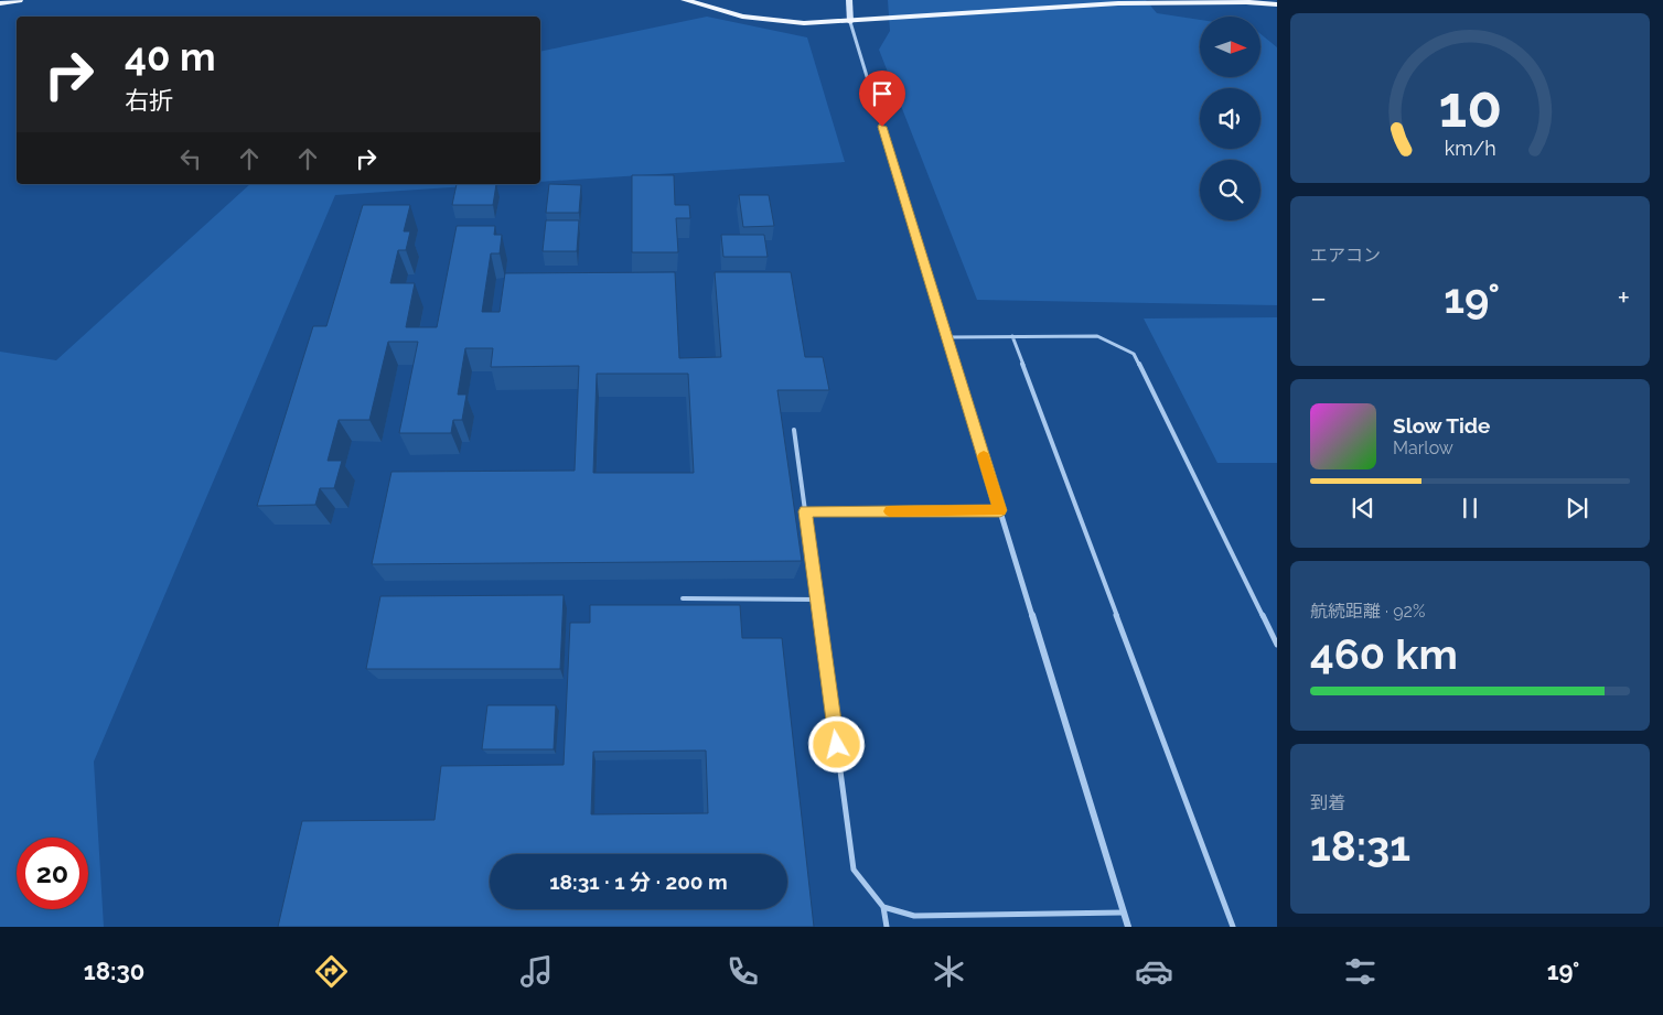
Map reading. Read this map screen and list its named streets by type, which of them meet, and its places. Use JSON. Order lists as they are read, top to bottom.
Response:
{
  "north": "right",
  "page": {
    "turn": ["40 m", "右折"],
    "tile": [
      "エアコン",
      ["航続距離 · 92%", "460 km"],
      ["到着", "18:31"]
    ],
    "heat": ["−", "19°", "+"],
    "song": ["Slow Tide", "Marlow"],
    "limit": "20",
    "trip": "18:31 · 1 分 · 200 m",
    "tabs": ["18:30", "19°"],
    "gauge": ["10", "km/h"]
  }
}
